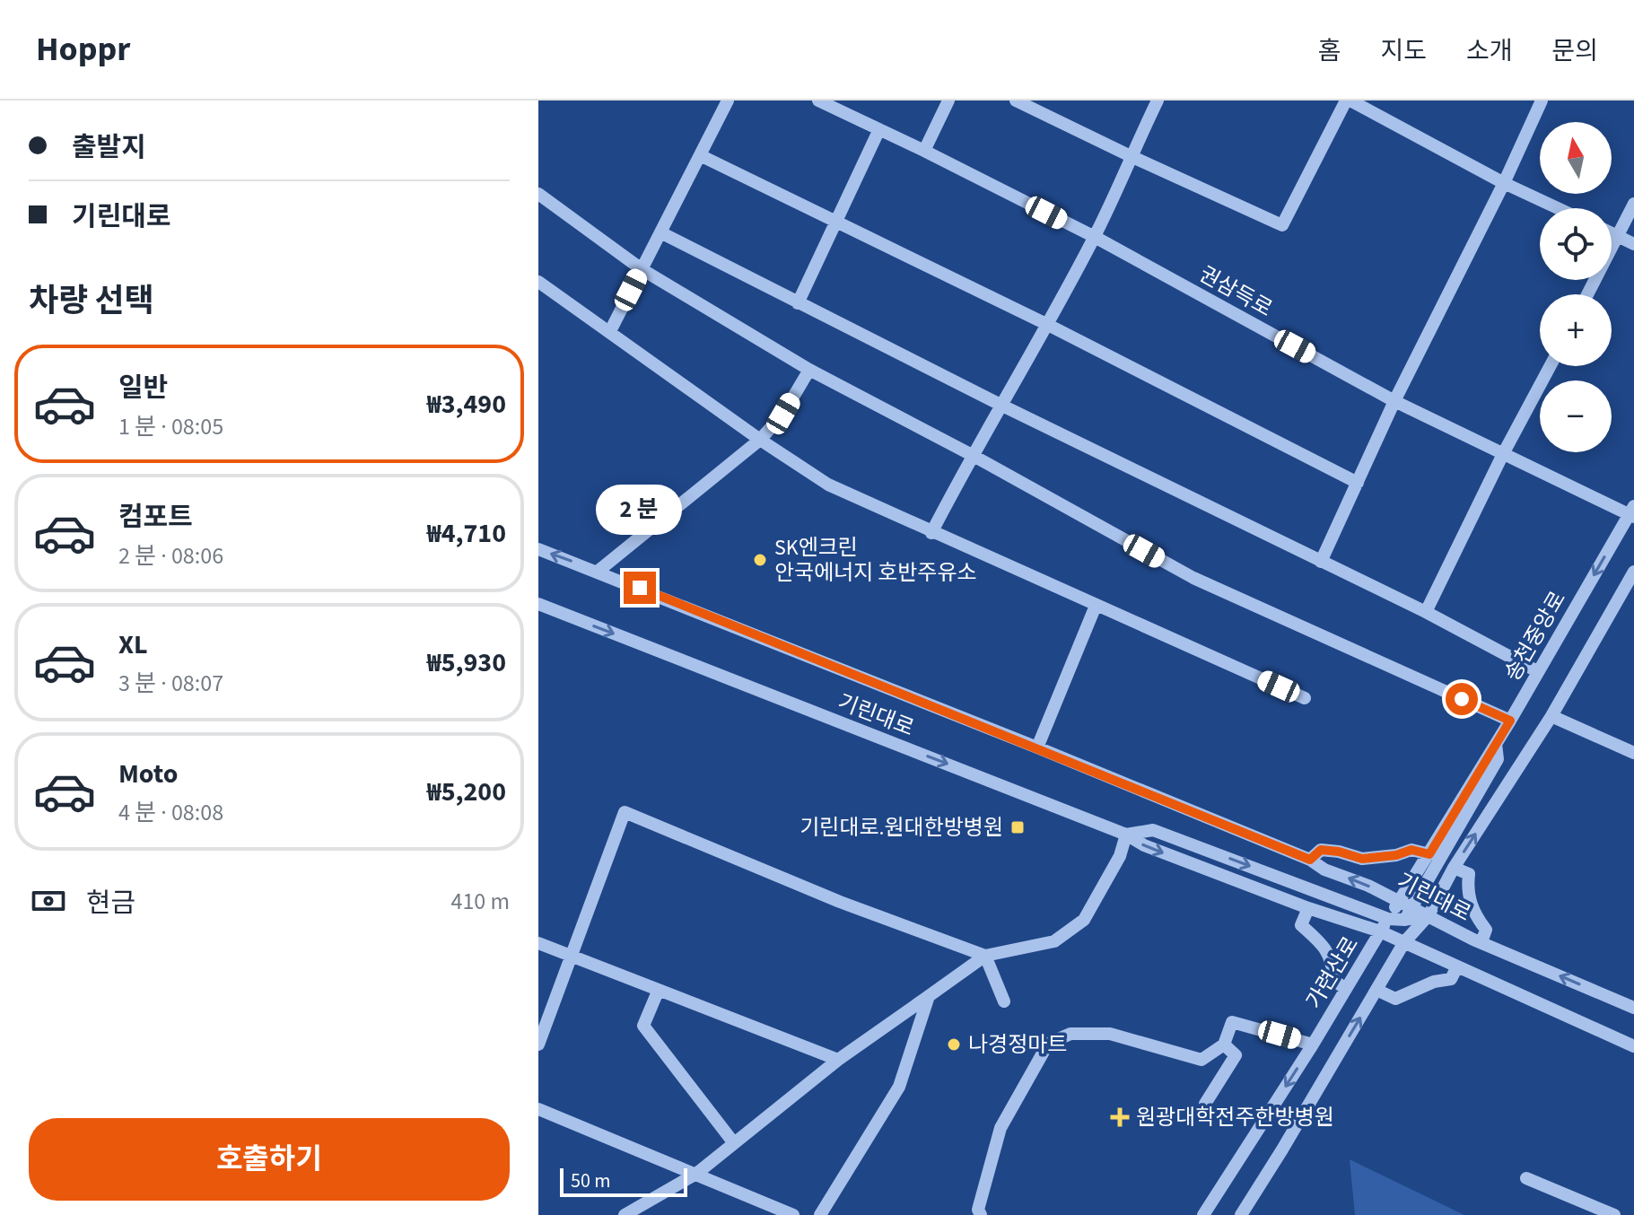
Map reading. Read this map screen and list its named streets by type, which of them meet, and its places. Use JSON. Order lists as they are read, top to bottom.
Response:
{
  "streets": {
    "street": [
      "권삼득로",
      "송천중앙로",
      "기린대로",
      "가련산로"
    ]
  },
  "crossings": [
    ["권삼득로", "송천중앙로"],
    ["송천중앙로", "기린대로"],
    ["송천중앙로", "가련산로"],
    ["기린대로", "가련산로"]
  ],
  "places": {
    "other": ["SK엔크린 안국에너지 호반주유소", "나경정마트"],
    "transit": ["기린대로.원대한방병원"],
    "health": ["원광대학전주한방병원"]
  },
  "scale_bar": "50 m",
  "north": "top",
  "page": {
    "header": "Hoppr",
    "nav": [
      "홈",
      "지도",
      "소개",
      "문의"
    ],
    "banner": ["출발지", "기린대로"],
    "map_buttons": ["+", "−"],
    "heading": "차량 선택",
    "list": [
      {
        "name": "일반",
        "note": "1 분 · 08:05",
        "value": "₩3,490"
      },
      {
        "name": "컴포트",
        "note": "2 분 · 08:06",
        "value": "₩4,710"
      },
      {
        "name": "XL",
        "note": "3 분 · 08:07",
        "value": "₩5,930"
      },
      {
        "name": "Moto",
        "note": "4 분 · 08:08",
        "value": "₩5,200"
      }
    ],
    "bubble": "2 분",
    "pay": ["현금", "410 m"],
    "buttons": "호출하기",
    "scale": "50 m"
  }
}
